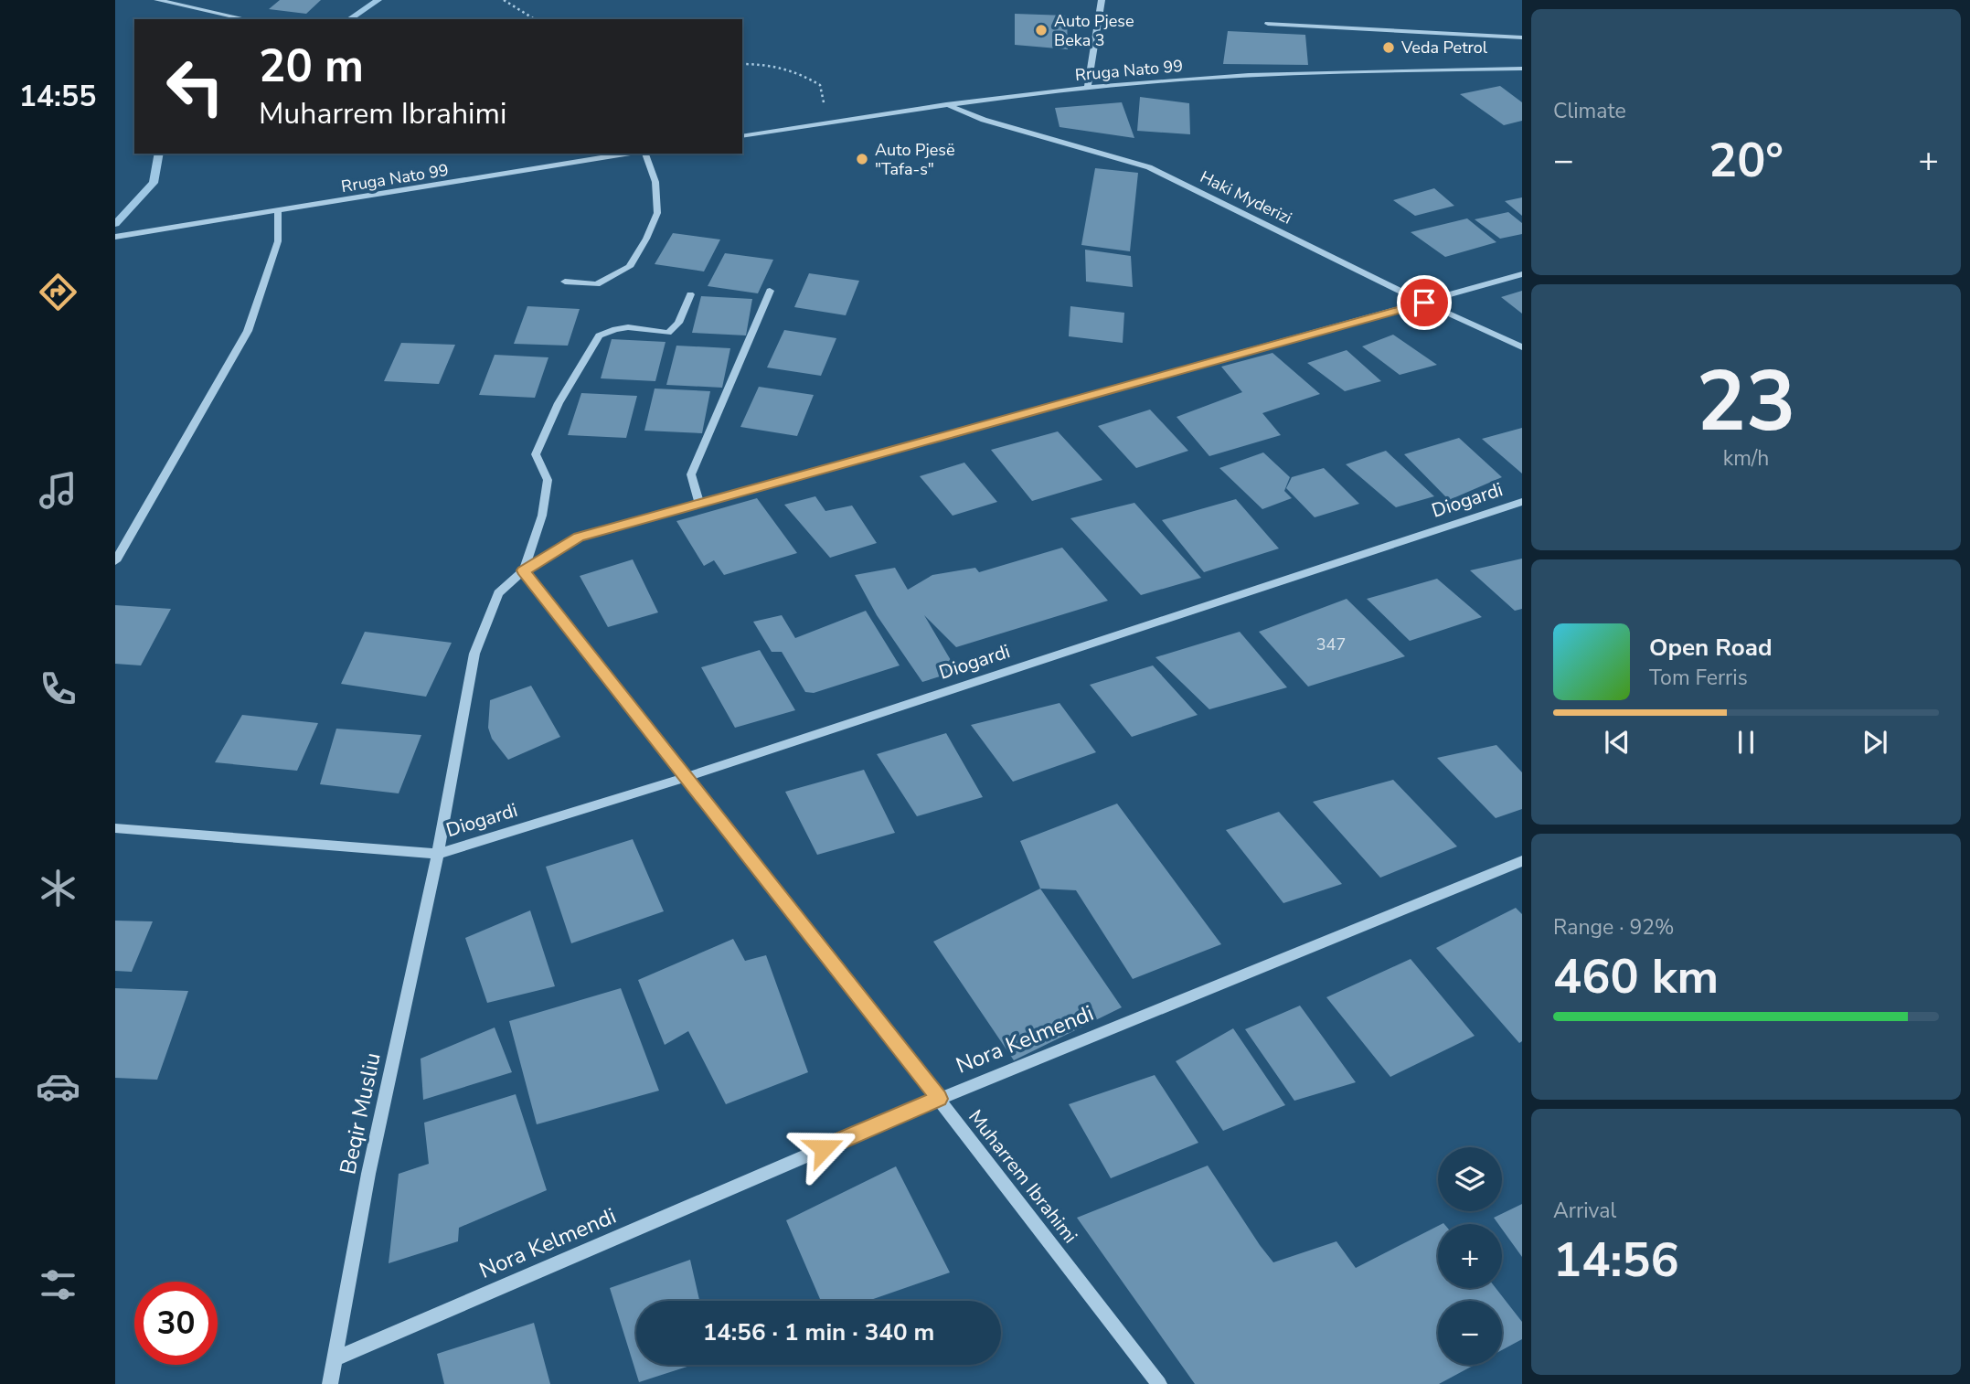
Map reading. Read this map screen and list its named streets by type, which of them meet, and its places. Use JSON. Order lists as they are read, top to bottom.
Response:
{
  "streets": {
    "street": [
      "Rruga Nato 99",
      "Haki Myderizi",
      "Diogardi",
      "Nora Kelmendi",
      "Beqir Musliu",
      "Muharrem Ibrahimi"
    ]
  },
  "crossings": [
    ["Rruga Nato 99", "Haki Myderizi"],
    ["Haki Myderizi", "Beqir Musliu"],
    ["Diogardi", "Beqir Musliu"],
    ["Diogardi", "Muharrem Ibrahimi"],
    ["Nora Kelmendi", "Beqir Musliu"],
    ["Nora Kelmendi", "Muharrem Ibrahimi"],
    ["Beqir Musliu", "Muharrem Ibrahimi"]
  ],
  "places": ["Auto Pjese Beka 3", "Veda Petrol", "Auto Pjesë \"Tafa-s\""],
  "house_numbers": ["347"],
  "page": {
    "tabs": "14:55",
    "tile": [
      "Climate",
      ["23", "km/h"],
      ["Range · 92%", "460 km"],
      ["Arrival", "14:56"]
    ],
    "turn": ["20 m", "Muharrem Ibrahimi"],
    "heat": ["−", "20°", "+"],
    "song": ["Open Road", "Tom Ferris"],
    "map_buttons": ["+", "−"],
    "limit": "30",
    "trip": "14:56 · 1 min · 340 m"
  }
}
